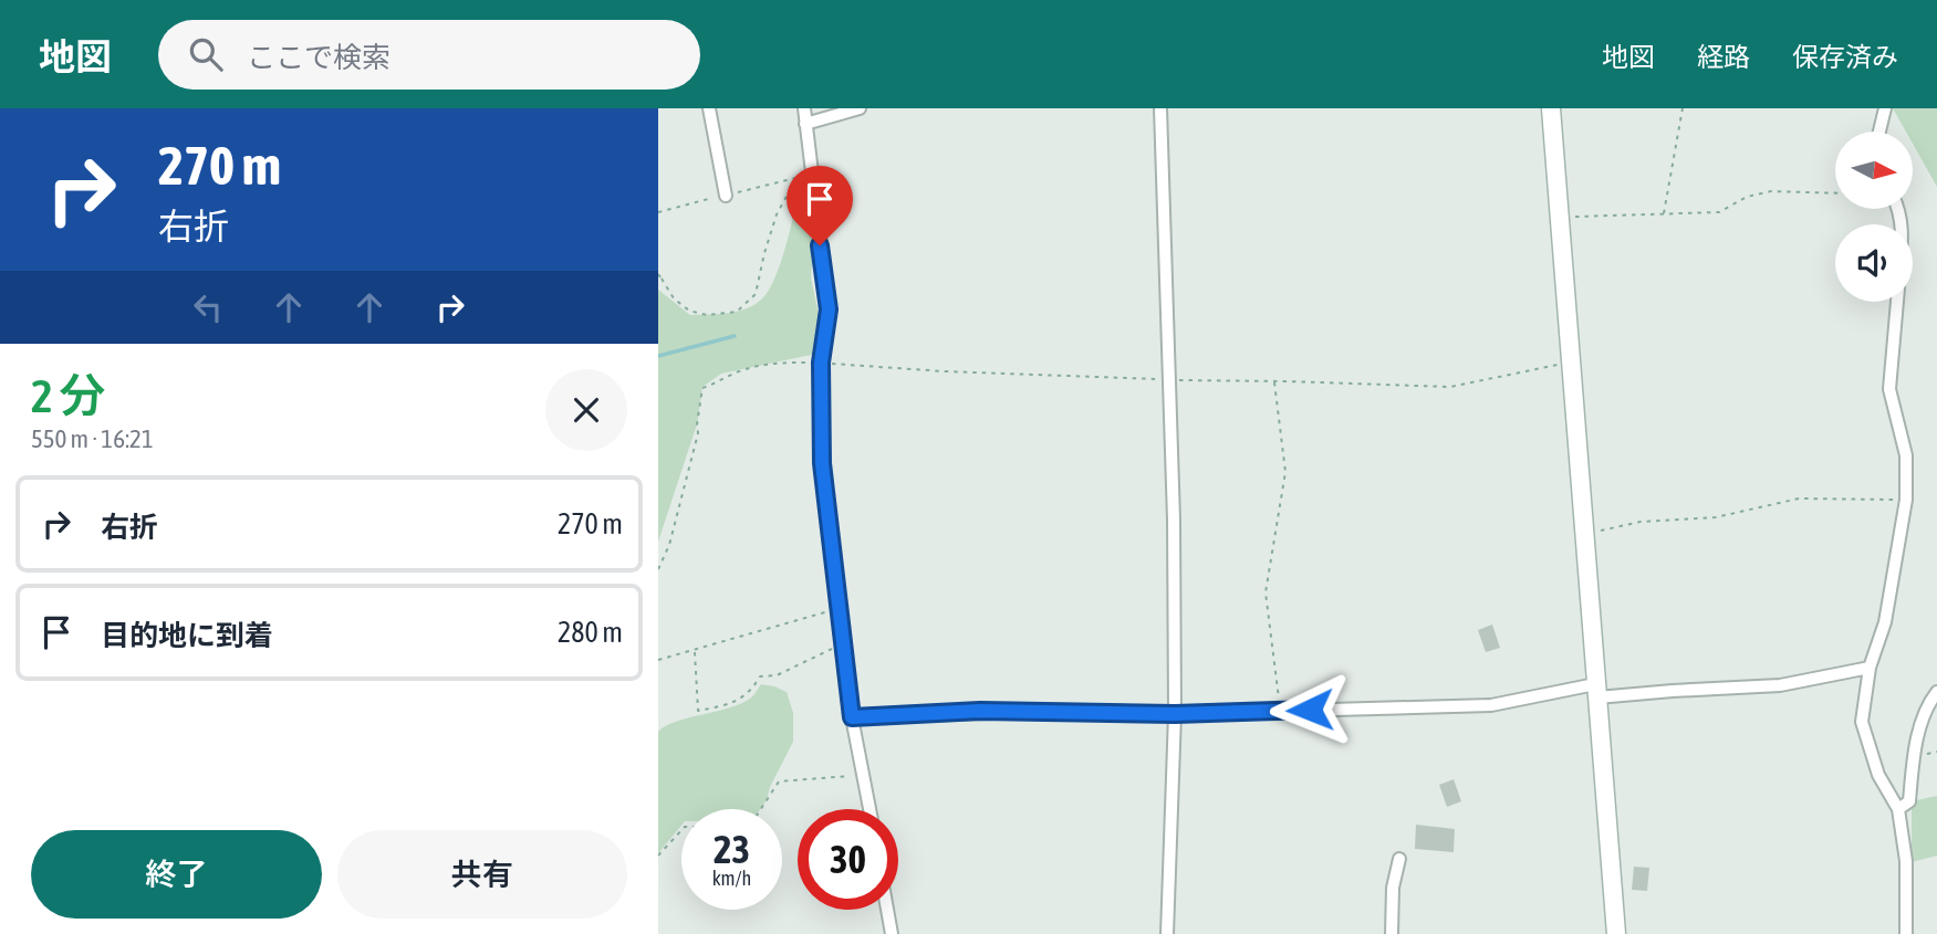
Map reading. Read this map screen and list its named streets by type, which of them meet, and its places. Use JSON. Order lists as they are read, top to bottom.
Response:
{
  "north": "right",
  "page": {
    "header": "地図",
    "search": "ここで検索",
    "nav": ["地図", "経路", "保存済み"],
    "turn": ["270 m", "右折"],
    "heading": ["2 分", "550 m · 16:21"],
    "list": [
      {
        "name": "右折",
        "value": "270 m"
      },
      {
        "name": "目的地に到着",
        "value": "280 m"
      }
    ],
    "speed": "23 km/h",
    "limit": "30",
    "buttons": ["終了", "共有"]
  }
}
